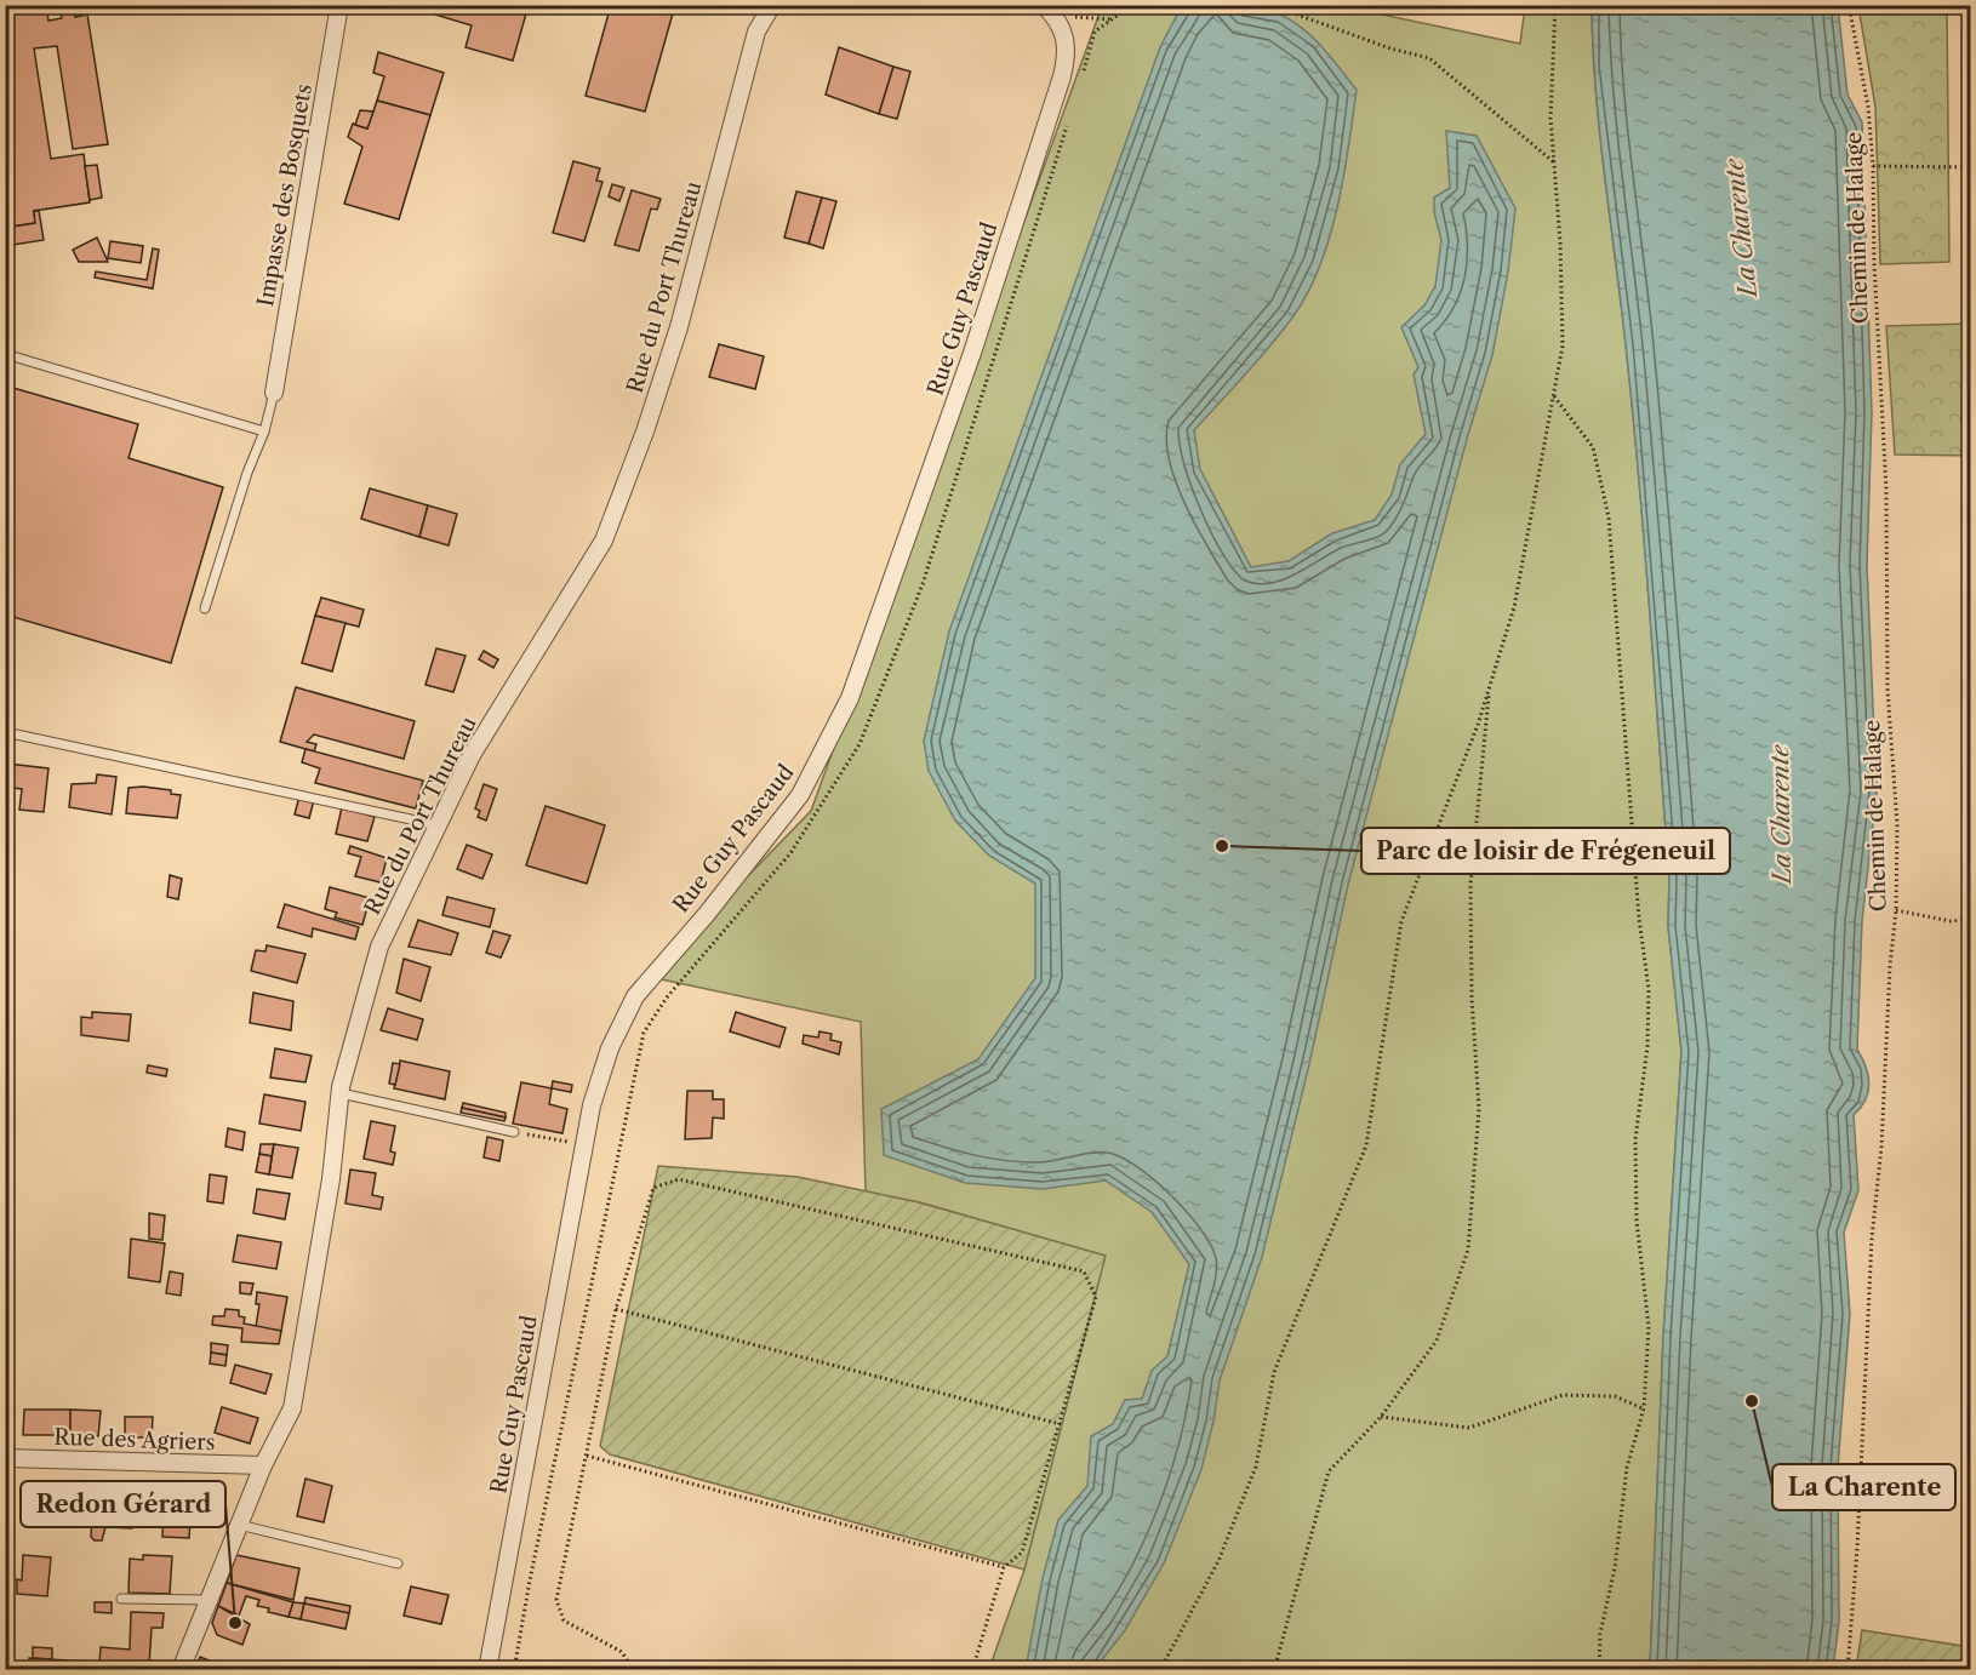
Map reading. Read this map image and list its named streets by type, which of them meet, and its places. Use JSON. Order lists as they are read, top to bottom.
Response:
{
  "streets": {
    "street": [
      "Impasse des Bosquets",
      "Rue du Port Thureau",
      "Rue Guy Pascaud",
      "Rue des Agriers"
    ],
    "path": ["Chemin de Halage"]
  },
  "crossings": [
    ["Rue du Port Thureau", "Rue des Agriers"]
  ],
  "water": ["La Charente"],
  "places": ["Parc de loisir de Frégeneuil", "La Charente", "Redon Gérard"]
}
